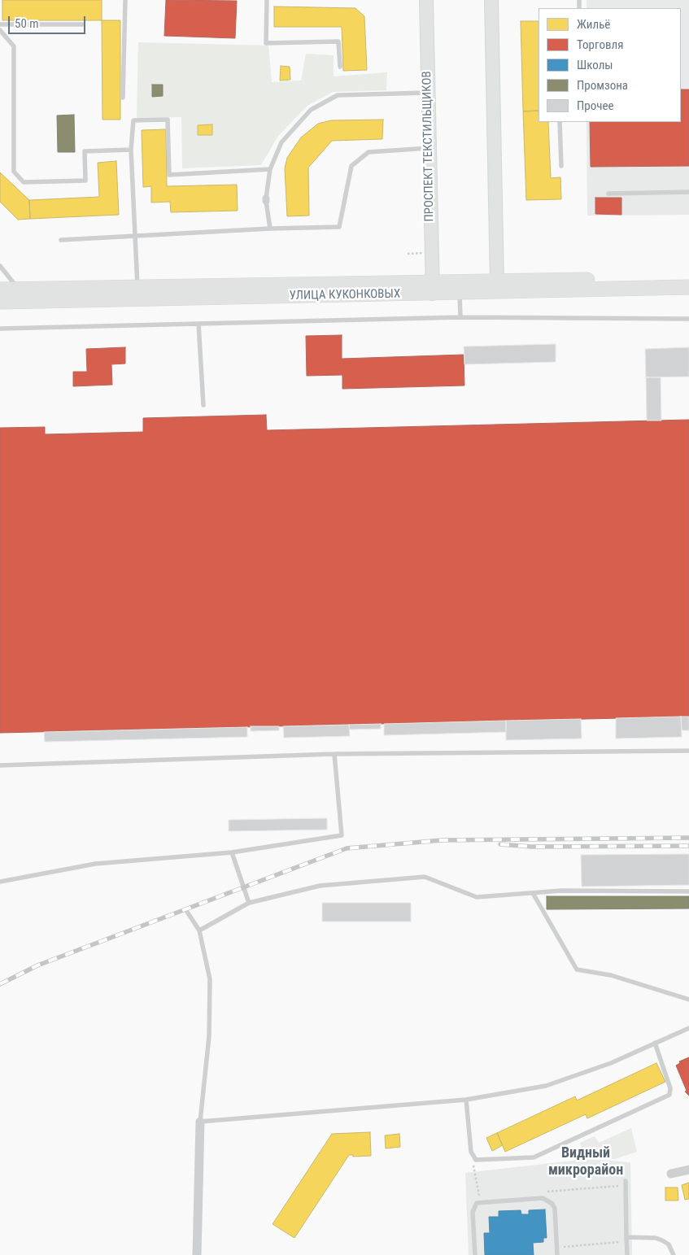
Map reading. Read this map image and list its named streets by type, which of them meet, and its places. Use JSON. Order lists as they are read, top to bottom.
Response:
{
  "streets": {
    "main road": ["ПРОСПЕКТ ТЕКСТИЛЬЩИКОВ", "УЛИЦА КУКОНКОВЫХ"]
  },
  "crossings": [
    ["ПРОСПЕКТ ТЕКСТИЛЬЩИКОВ", "УЛИЦА КУКОНКОВЫХ"]
  ],
  "districts": ["Видный микрорайон"],
  "legend": [
    "Жильё",
    "Торговля",
    "Школы",
    "Промзона",
    "Прочее"
  ],
  "scale_bar": "50 m"
}
